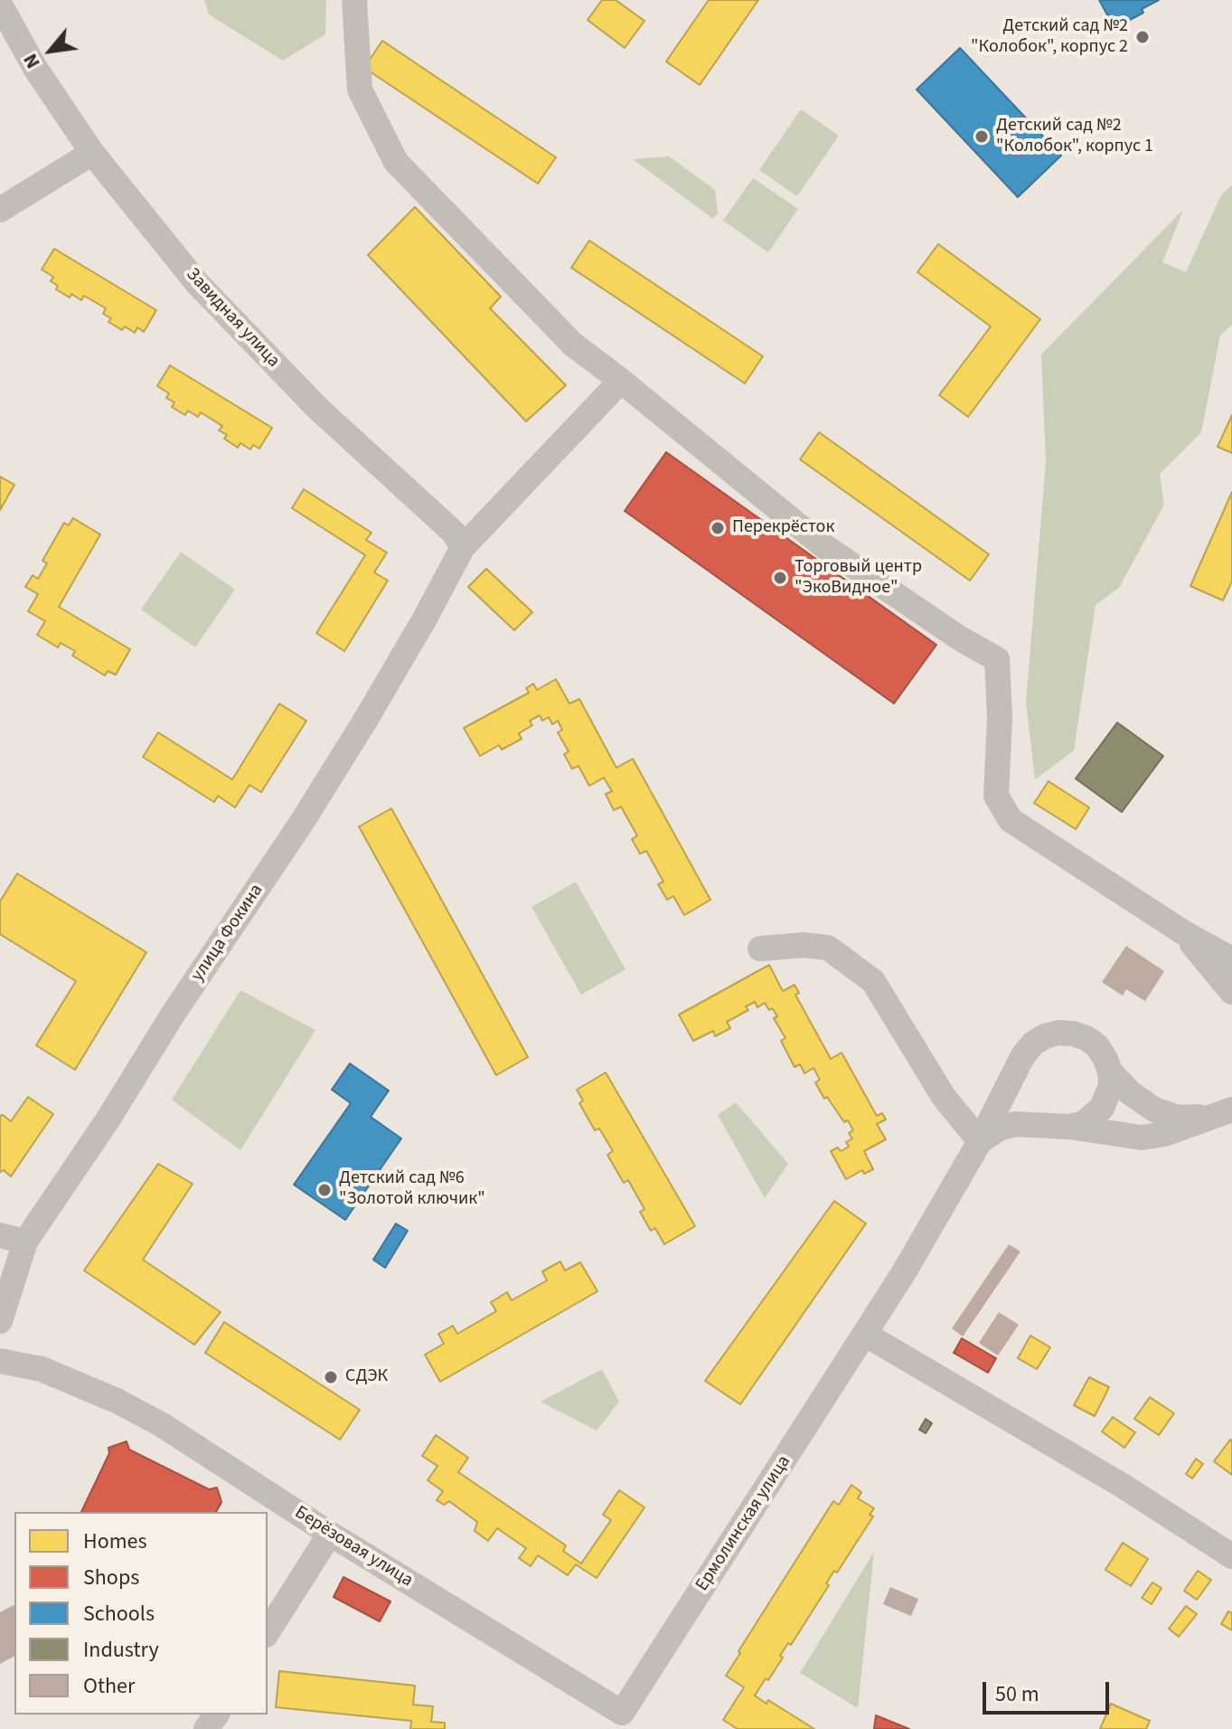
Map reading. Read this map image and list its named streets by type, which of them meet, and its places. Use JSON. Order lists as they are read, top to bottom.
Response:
{
  "streets": {
    "street": [
      "Завидная улица",
      "улица Фокина",
      "Ермолинская улица",
      "Берёзовая улица"
    ]
  },
  "crossings": [
    ["Завидная улица", "улица Фокина"],
    ["Ермолинская улица", "Берёзовая улица"]
  ],
  "places": [
    "Детский сад №2 \"Колобок\", корпус 2",
    "Детский сад №2 \"Колобок\", корпус 1",
    "Перекрёсток",
    "Торговый центр \"ЭкоВидное\"",
    "Детский сад №6 \"Золотой ключик\"",
    "СДЭК"
  ],
  "legend": [
    "Homes",
    "Shops",
    "Schools",
    "Industry",
    "Other"
  ],
  "scale_bar": "50 m",
  "north": "bottom left"
}
